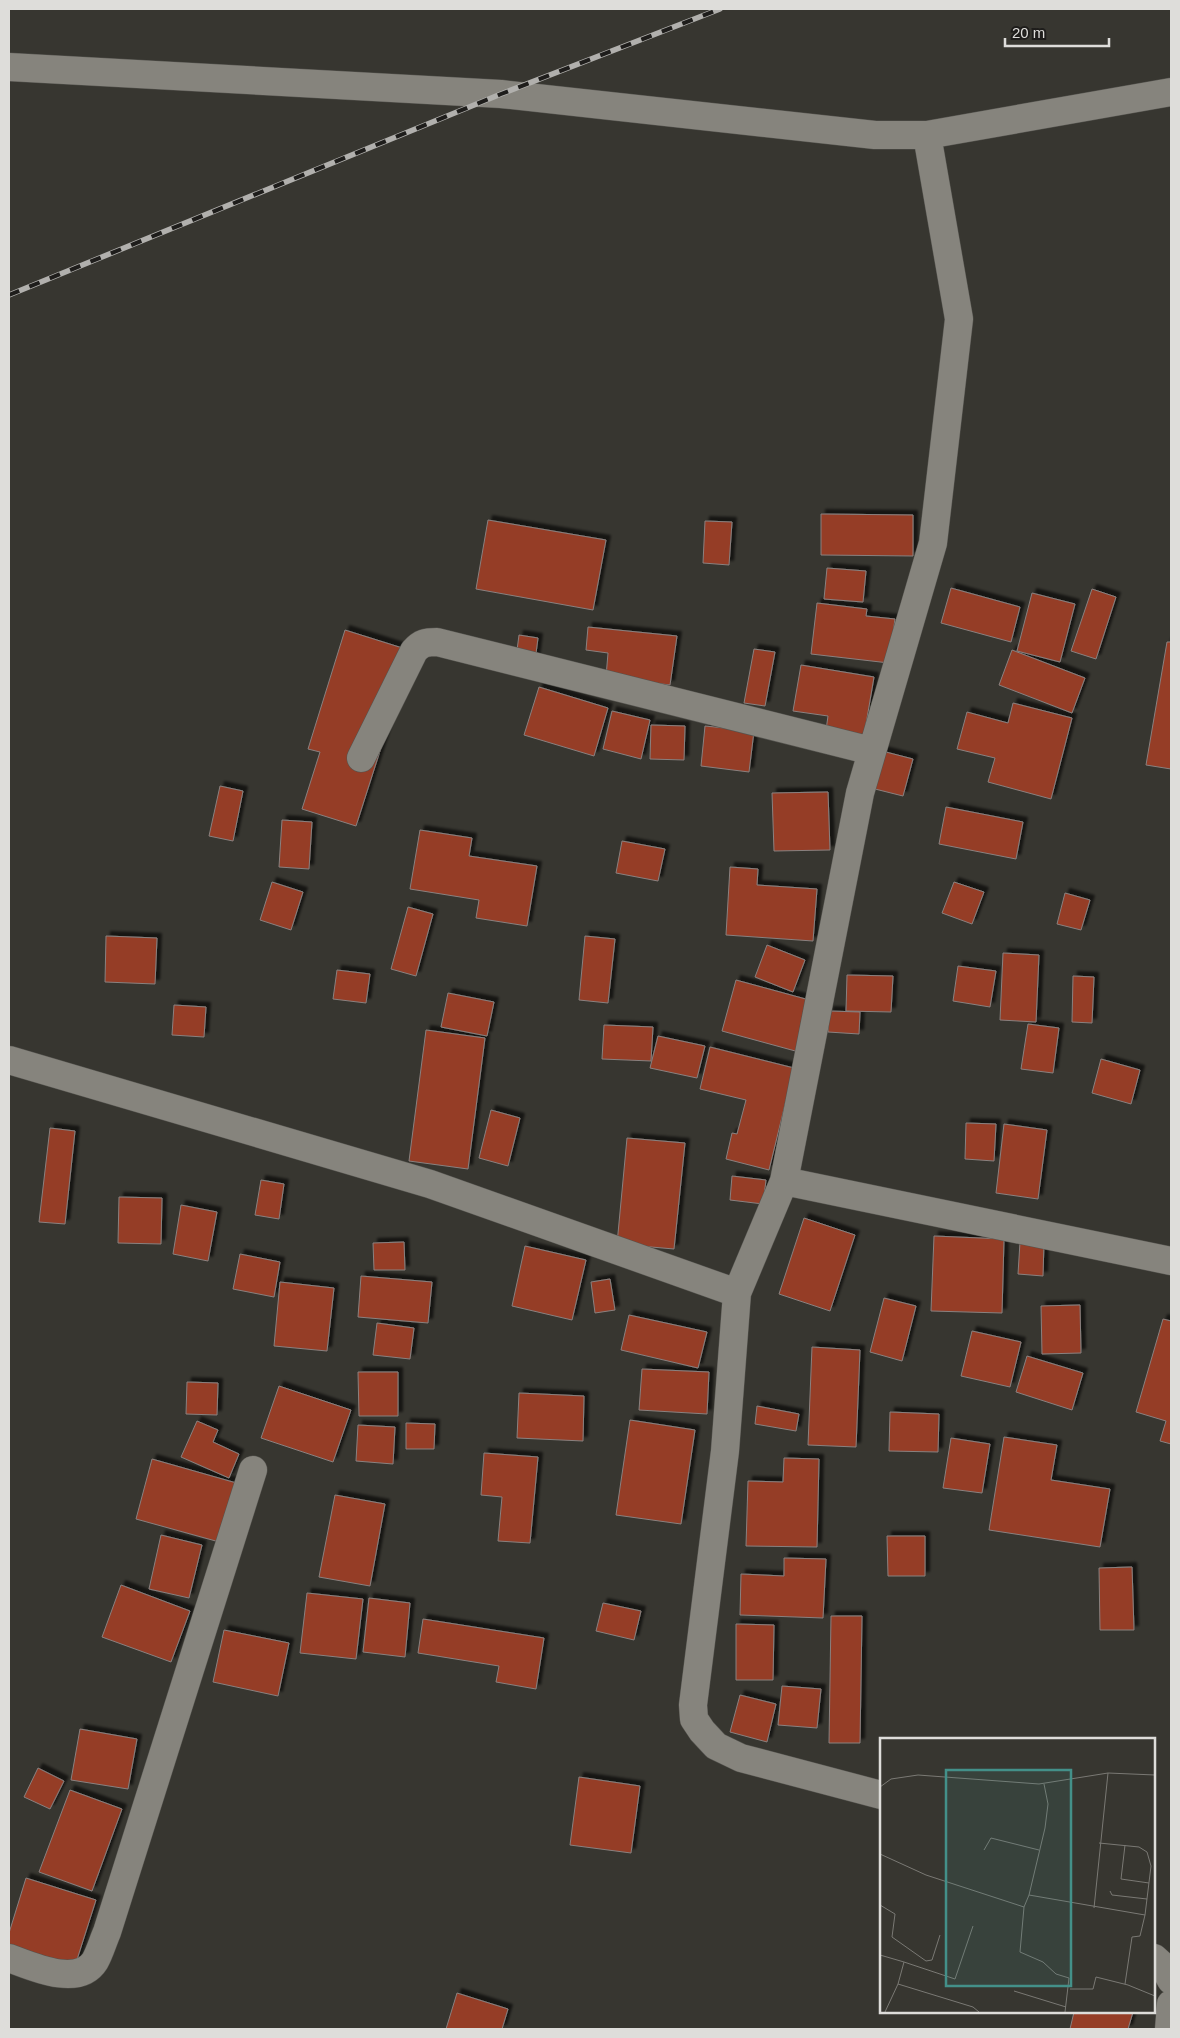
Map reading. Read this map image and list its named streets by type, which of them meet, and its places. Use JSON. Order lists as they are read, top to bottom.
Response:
{
  "scale_bar": "20 m"
}
